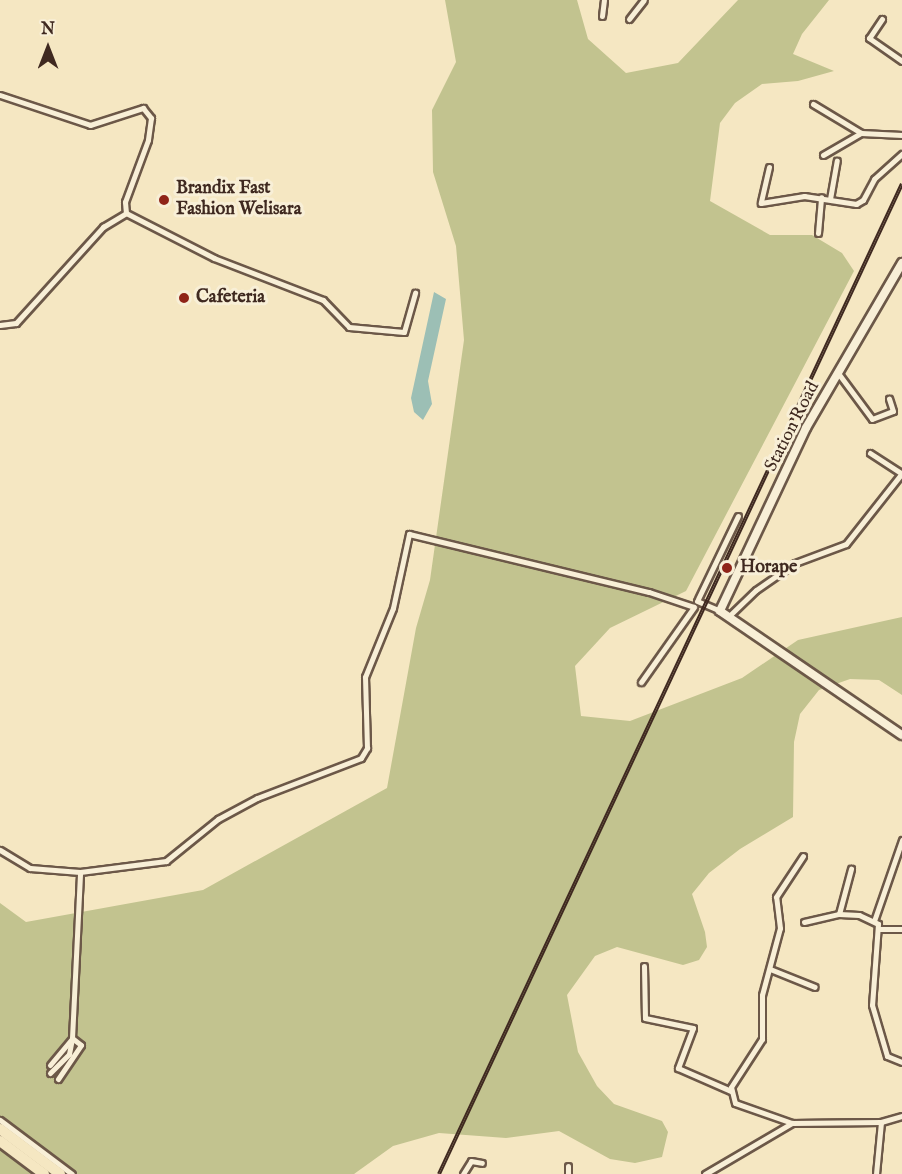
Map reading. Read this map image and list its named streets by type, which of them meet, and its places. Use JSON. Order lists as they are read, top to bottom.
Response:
{
  "streets": {
    "street": ["Station Road"]
  },
  "places": ["Brandix Fast Fashion Welisara", "Cafeteria", "Horape"],
  "north": "top"
}
